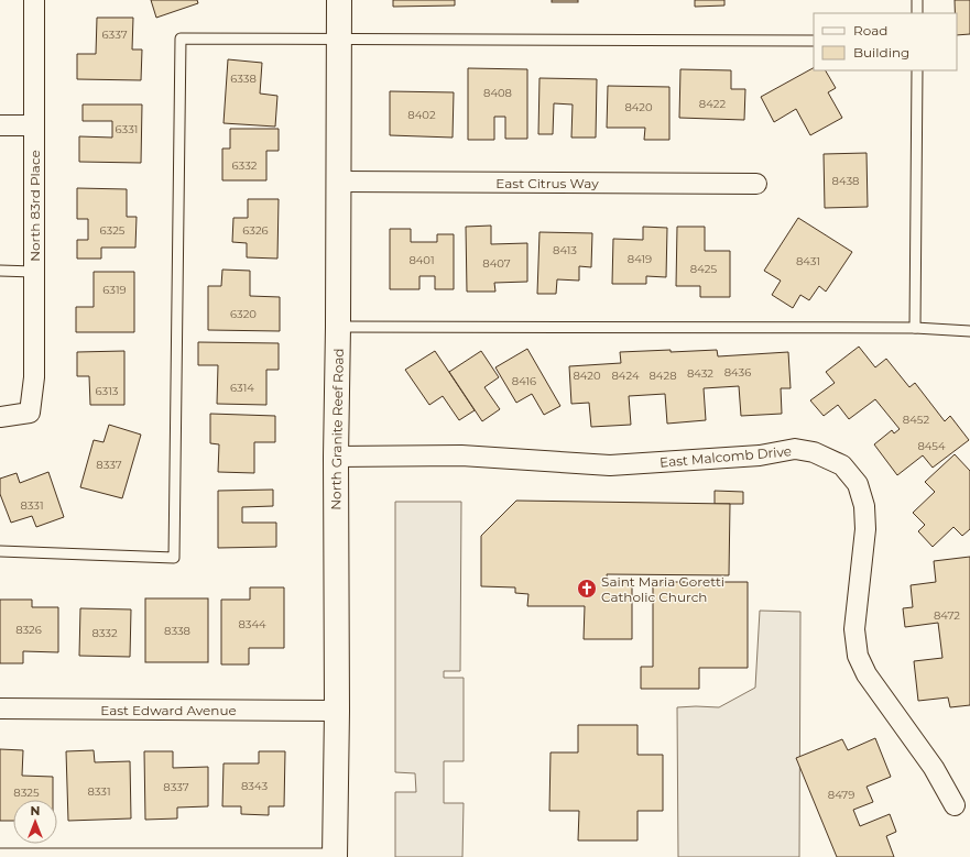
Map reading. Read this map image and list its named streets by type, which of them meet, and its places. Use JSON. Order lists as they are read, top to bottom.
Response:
{
  "streets": {
    "street": [
      "East Citrus Way",
      "North 83rd Place",
      "North Granite Reef Road",
      "East Malcomb Drive",
      "East Edward Avenue"
    ]
  },
  "crossings": [
    ["East Citrus Way", "North Granite Reef Road"],
    ["North Granite Reef Road", "East Malcomb Drive"],
    ["North Granite Reef Road", "East Edward Avenue"]
  ],
  "places": {
    "church": ["Saint Maria Goretti Catholic Church"]
  },
  "house_numbers": [
    "6337",
    "6338",
    "8408",
    "8422",
    "8420",
    "8402",
    "6331",
    "6332",
    "8438",
    "6325",
    "6326",
    "8413",
    "8419",
    "8401",
    "8431",
    "8407",
    "8425",
    "6319",
    "6320",
    "8436",
    "8432",
    "8420",
    "8424",
    "8428",
    "8416",
    "6314",
    "6313",
    "8452",
    "8454",
    "8337",
    "8331",
    "8472",
    "8344",
    "8326",
    "8338",
    "8332",
    "8343",
    "8337",
    "8331",
    "8325",
    "8479"
  ],
  "legend": ["Road", "Building"],
  "north": "top"
}
